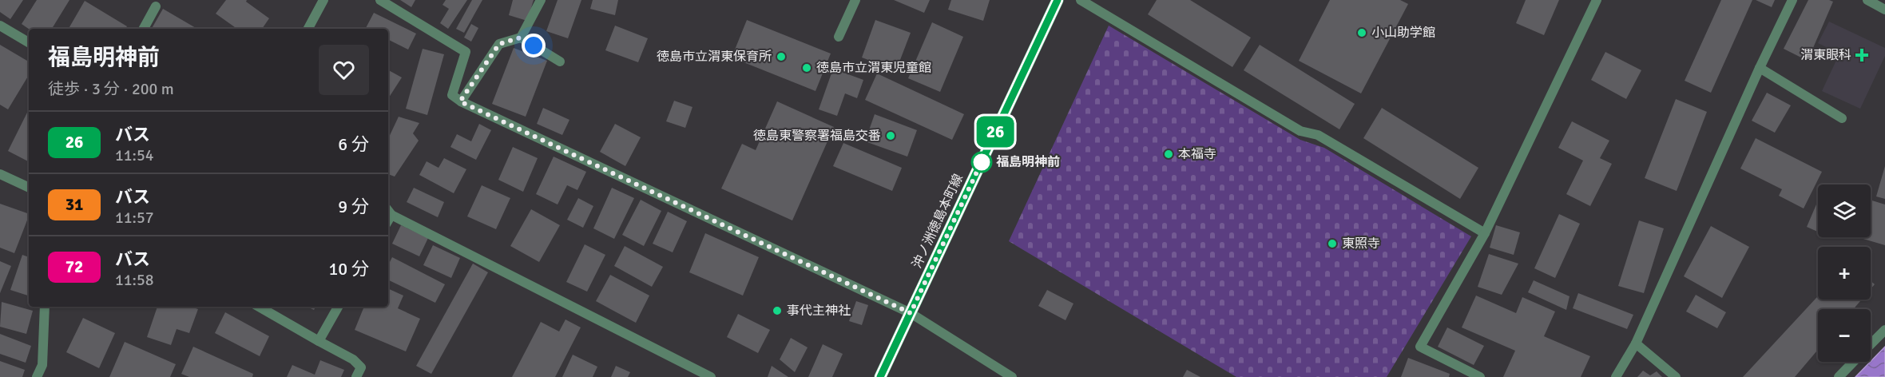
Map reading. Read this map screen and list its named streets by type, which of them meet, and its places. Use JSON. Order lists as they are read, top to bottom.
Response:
{
  "streets": {
    "main road": ["沖ノ洲徳島本町線"]
  },
  "places": {
    "other": [
      "小山助学館",
      "徳島市立渭東保育所",
      "徳島市立渭東児童館",
      "徳島東警察署福島交番",
      "本福寺",
      "福島明神前",
      "東照寺",
      "事代主神社"
    ],
    "health": ["渭東眼科"]
  },
  "lines": ["bus line 26"],
  "page": {
    "on_map": "26",
    "heading": ["福島明神前", "徒歩 · 3 分 · 200 m"],
    "list": [
      {
        "mark": "26",
        "name": "バス",
        "note": "11:54",
        "value": "6 分"
      },
      {
        "mark": "31",
        "name": "バス",
        "note": "11:57",
        "value": "9 分"
      },
      {
        "mark": "72",
        "name": "バス",
        "note": "11:58",
        "value": "10 分"
      }
    ],
    "map_buttons": ["+", "−"]
  }
}
